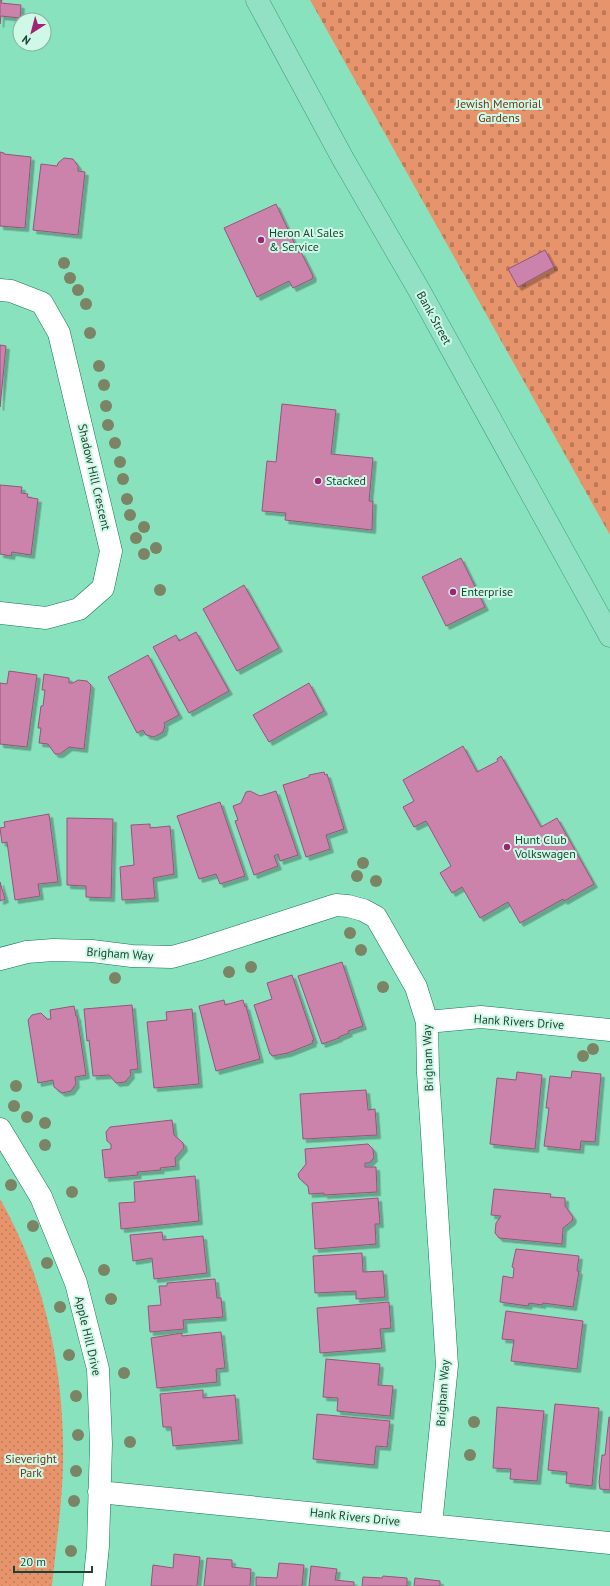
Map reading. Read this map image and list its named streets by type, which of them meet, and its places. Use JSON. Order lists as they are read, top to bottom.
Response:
{
  "streets": {
    "main road": ["Bank Street"],
    "street": [
      "Shadow Hill Crescent",
      "Brigham Way",
      "Hank Rivers Drive",
      "Apple Hill Drive"
    ]
  },
  "crossings": [
    ["Brigham Way", "Hank Rivers Drive"],
    ["Hank Rivers Drive", "Apple Hill Drive"]
  ],
  "parks": ["Jewish Memorial Gardens", "Sieveright Park"],
  "places": [
    "Heron Al Sales & Service",
    "Stacked",
    "Enterprise",
    "Hunt Club Volkswagen"
  ],
  "scale_bar": "20 m",
  "north": "bottom left"
}
